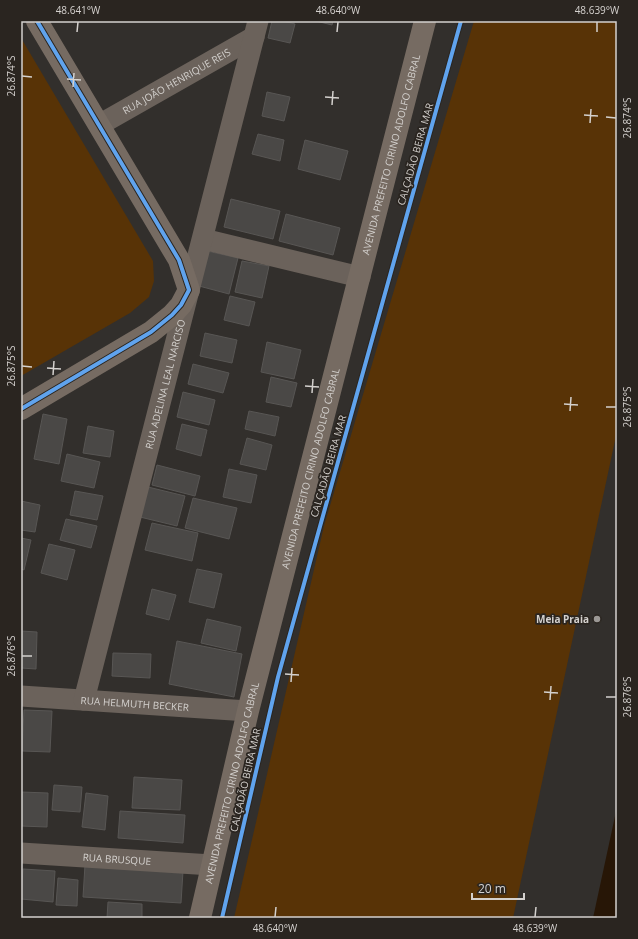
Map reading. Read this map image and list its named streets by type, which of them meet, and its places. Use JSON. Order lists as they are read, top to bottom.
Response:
{
  "streets": {
    "main road": ["AVENIDA PREFEITO CIRINO ADOLFO CABRAL"],
    "street": [
      "RUA JOÃO HENRIQUE REIS",
      "RUA ADELINA LEAL NARCISO",
      "RUA HELMUTH BECKER",
      "RUA BRUSQUE"
    ],
    "cycle path": ["CALÇADÃO BEIRA MAR"]
  },
  "crossings": [
    ["RUA JOÃO HENRIQUE REIS", "RUA ADELINA LEAL NARCISO"],
    ["AVENIDA PREFEITO CIRINO ADOLFO CABRAL", "RUA HELMUTH BECKER"],
    ["AVENIDA PREFEITO CIRINO ADOLFO CABRAL", "RUA BRUSQUE"],
    ["RUA ADELINA LEAL NARCISO", "RUA HELMUTH BECKER"]
  ],
  "places": ["Meia Praia"],
  "scale_bar": "20 m",
  "coordinates": [
    "48.641°W",
    "48.640°W",
    "48.639°W",
    "26.874°S",
    "26.875°S",
    "26.876°S"
  ]
}
